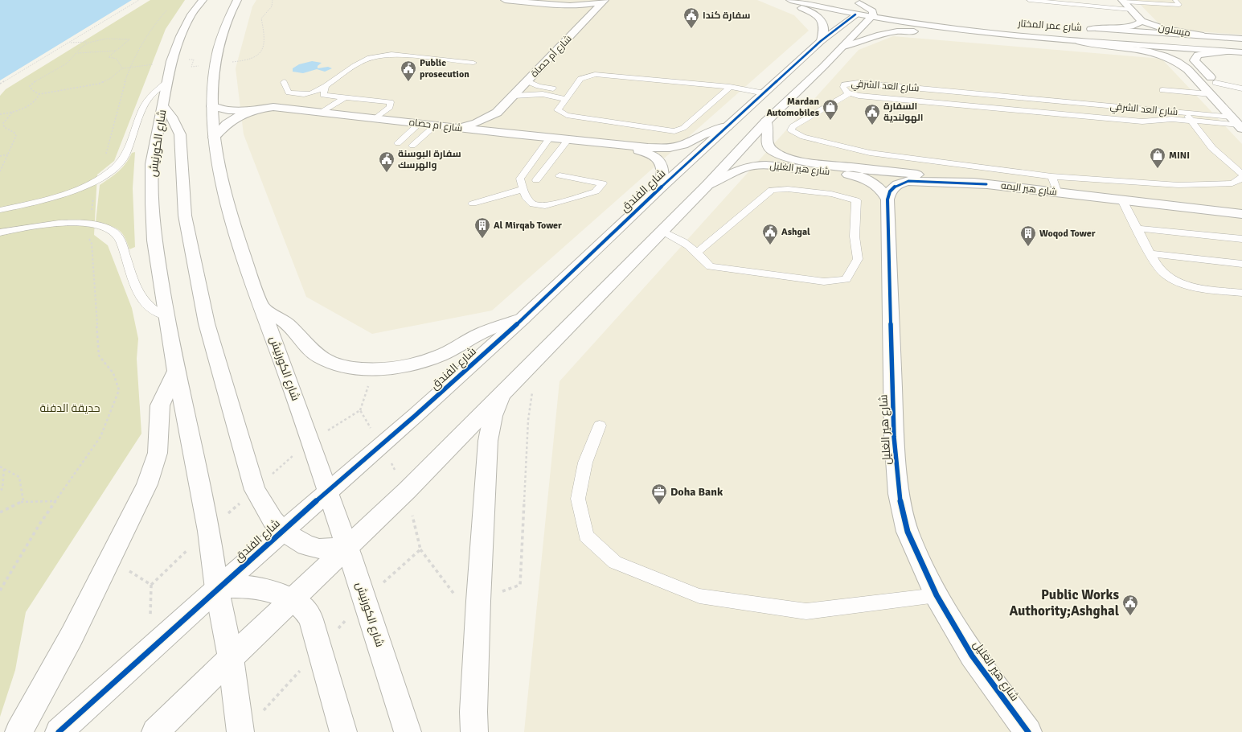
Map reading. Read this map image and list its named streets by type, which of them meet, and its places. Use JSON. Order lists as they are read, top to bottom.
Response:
{
  "streets": {
    "street": [
      "شارع عمر المختار",
      "ميسلون",
      "شارع أم حصاة",
      "شارع ام حصاه",
      "شارع الكورنيش",
      "شارع هير الغليل",
      "شارع هير اليمه",
      "شارع الفندق"
    ],
    "lane": ["شارع العد الشرقي"]
  },
  "crossings": [
    ["شارع عمر المختار", "ميسلون"],
    ["شارع أم حصاة", "شارع ام حصاه"],
    ["شارع ام حصاه", "شارع الكورنيش"],
    ["شارع ام حصاه", "شارع الفندق"],
    ["شارع الكورنيش", "شارع الفندق"],
    ["شارع هير الغليل", "شارع هير اليمه"]
  ],
  "parks": ["حديقة الدفنة"],
  "places": {
    "public building": [
      "سفارة كندا",
      "Public prosecution",
      "السفارة الهولندية",
      "سفارة البوسنة والهرسك",
      "Ashgal",
      "Public Works Authority;Ashghal"
    ],
    "shop": ["Mardan Automobiles", "MINI"],
    "building": ["Al Mirqab Tower", "Woqod Tower"],
    "office": ["Doha Bank"]
  }
}
